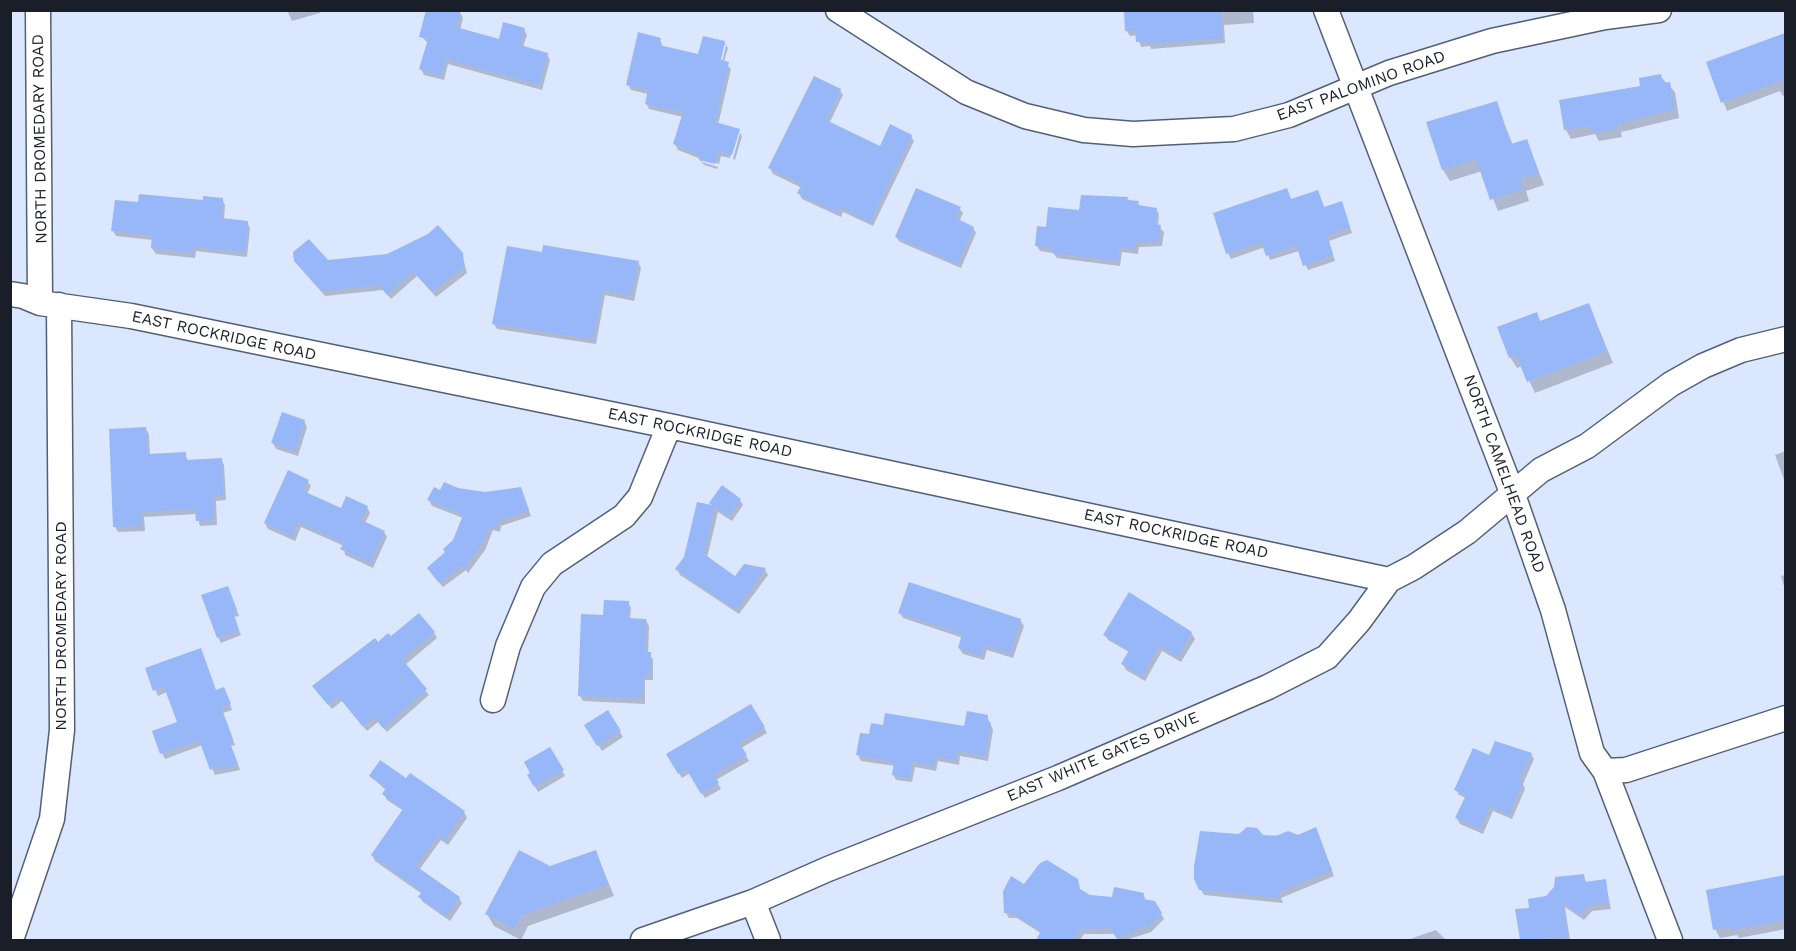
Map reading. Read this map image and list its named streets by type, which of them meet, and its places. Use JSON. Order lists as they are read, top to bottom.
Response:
{
  "streets": {
    "street": [
      "EAST PALOMINO ROAD",
      "NORTH DROMEDARY ROAD",
      "EAST ROCKRIDGE ROAD",
      "NORTH CAMELHEAD ROAD",
      "EAST WHITE GATES DRIVE"
    ]
  },
  "crossings": [
    ["EAST PALOMINO ROAD", "NORTH CAMELHEAD ROAD"],
    ["NORTH DROMEDARY ROAD", "EAST ROCKRIDGE ROAD"],
    ["EAST ROCKRIDGE ROAD", "EAST WHITE GATES DRIVE"],
    ["NORTH CAMELHEAD ROAD", "EAST WHITE GATES DRIVE"]
  ]
}
